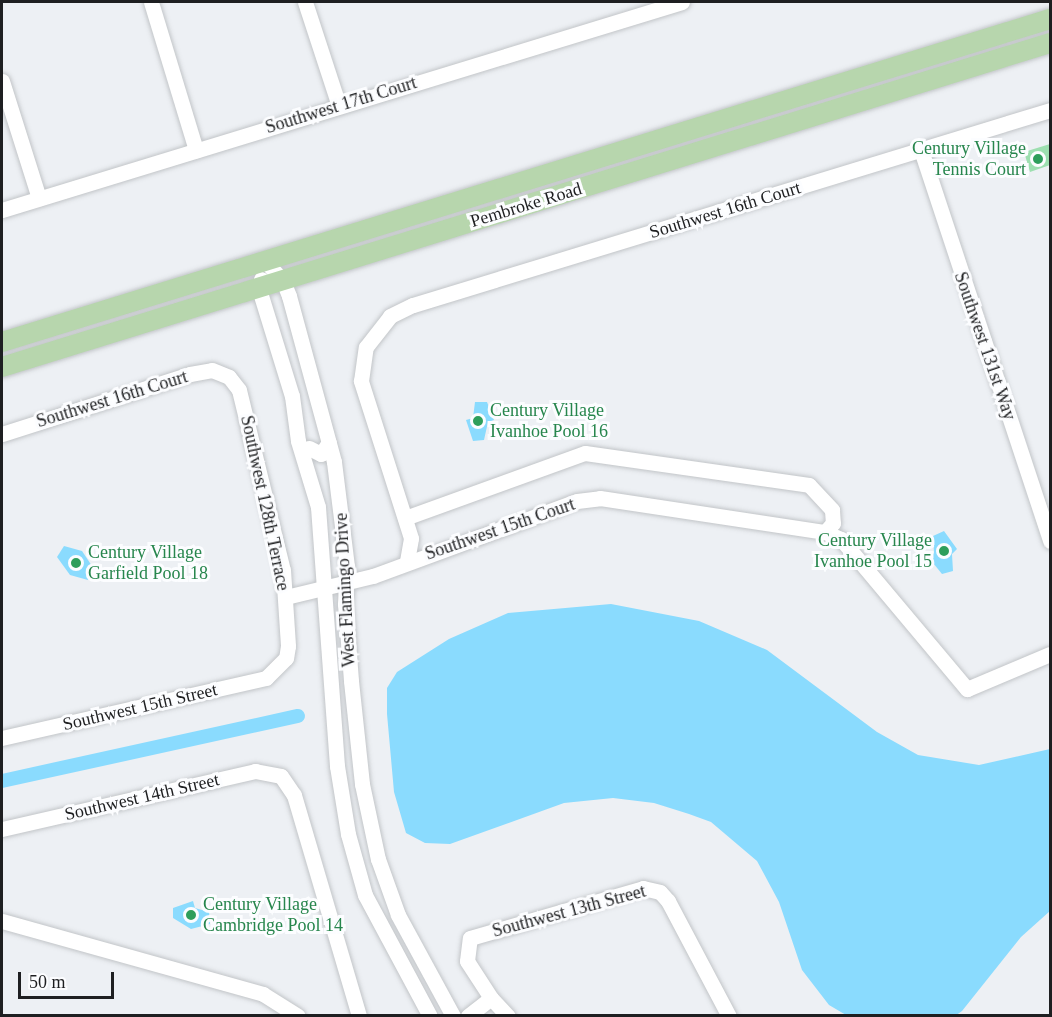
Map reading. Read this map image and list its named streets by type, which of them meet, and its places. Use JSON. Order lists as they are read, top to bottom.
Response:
{
  "streets": {
    "main road": ["Pembroke Road"],
    "street": [
      "Southwest 17th Court",
      "Southwest 16th Court",
      "Southwest 131st Way",
      "Southwest 128th Terrace",
      "Southwest 15th Court",
      "West Flamingo Drive",
      "Southwest 15th Street",
      "Southwest 14th Street",
      "Southwest 13th Street"
    ]
  },
  "crossings": [
    ["Pembroke Road", "West Flamingo Drive"],
    ["Southwest 16th Court", "Southwest 131st Way"],
    ["Southwest 16th Court", "Southwest 128th Terrace"],
    ["Southwest 128th Terrace", "Southwest 15th Court"],
    ["Southwest 128th Terrace", "Southwest 15th Street"],
    ["Southwest 15th Court", "West Flamingo Drive"]
  ],
  "places": [
    "Century Village Tennis Court",
    "Century Village Ivanhoe Pool 16",
    "Century Village Ivanhoe Pool 15",
    "Century Village Garfield Pool 18",
    "Century Village Cambridge Pool 14"
  ],
  "scale_bar": "50 m"
}
